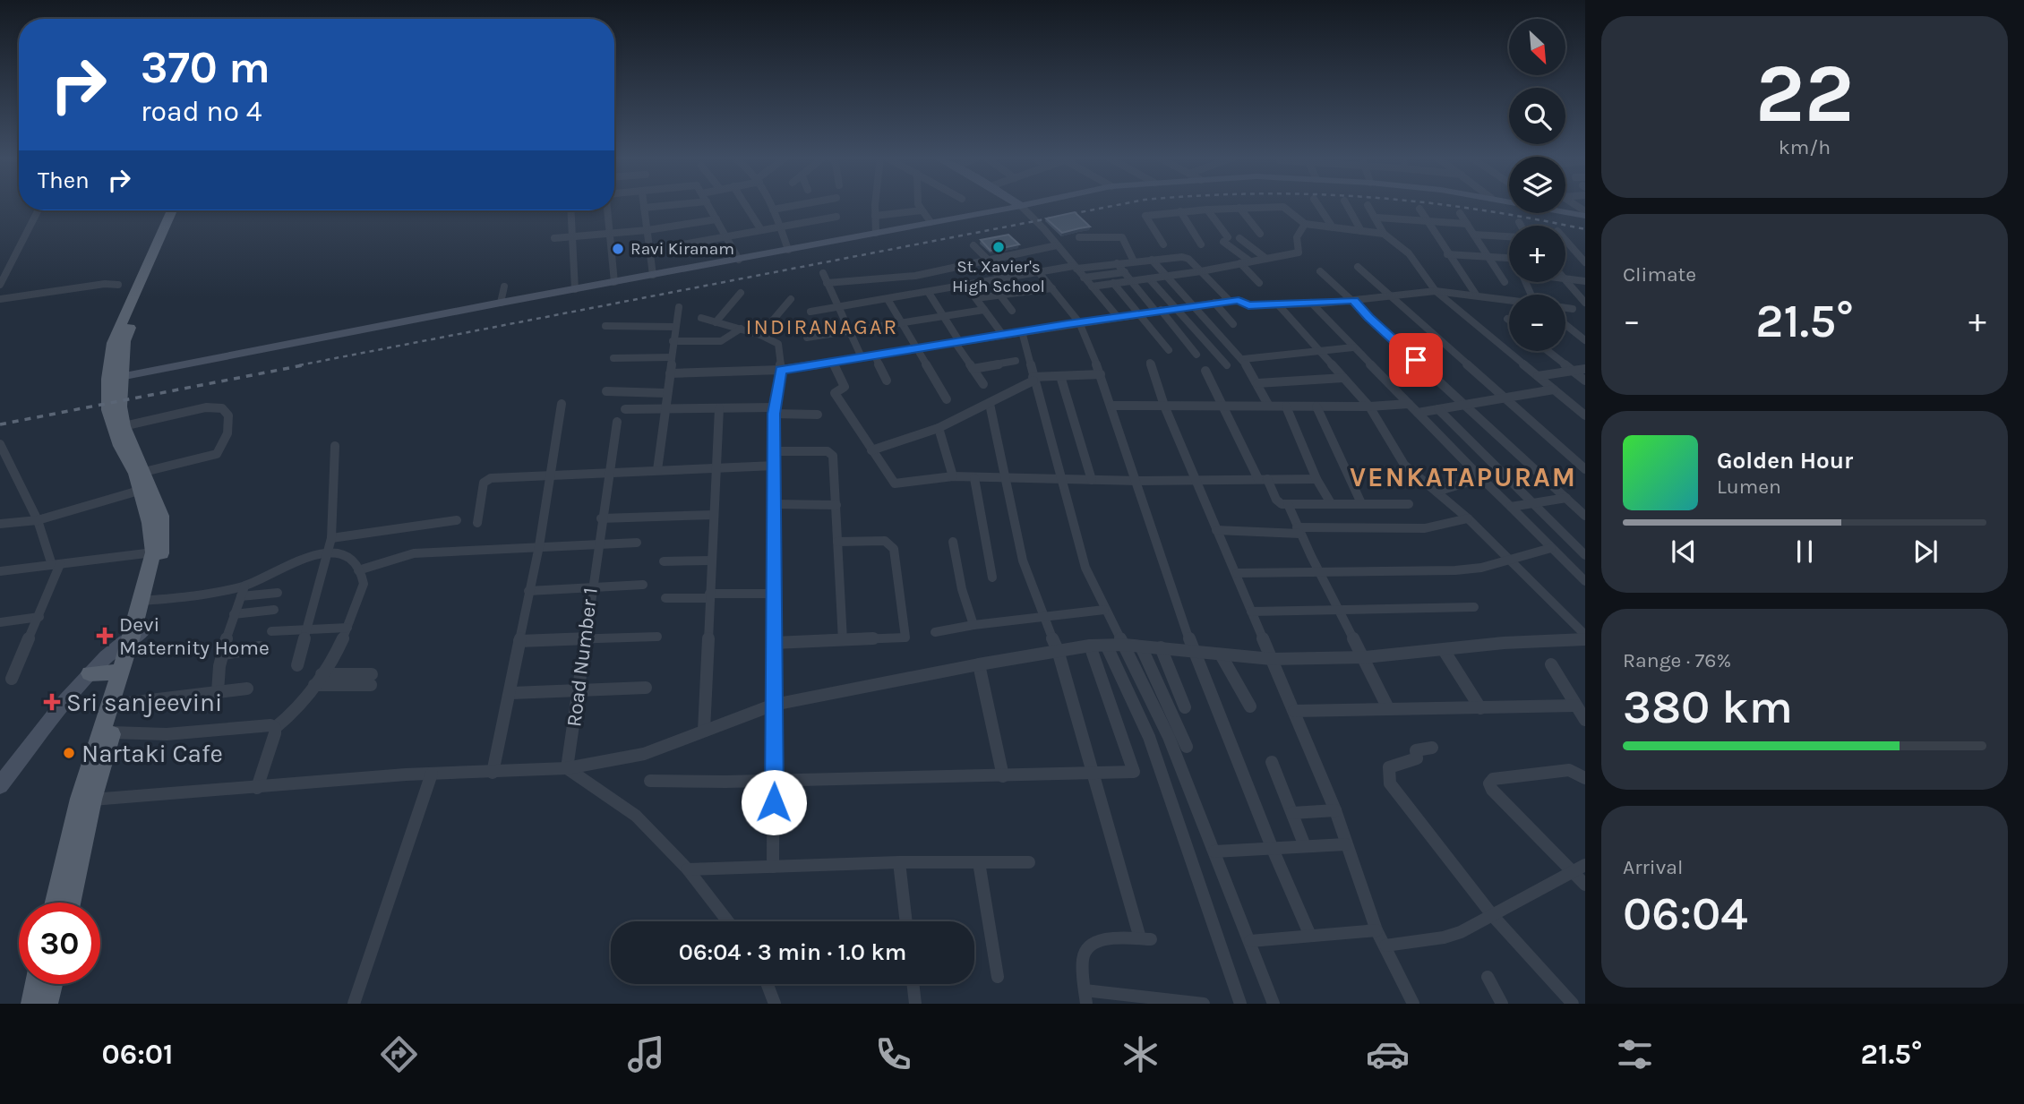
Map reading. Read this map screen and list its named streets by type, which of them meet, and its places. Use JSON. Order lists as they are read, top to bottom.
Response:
{
  "streets": {
    "street": ["Road Number 1"]
  },
  "districts": ["INDIRANAGAR", "VENKATAPURAM"],
  "places": {
    "other": ["St. Xavier's High School", "Ravi Kiranam", "Nartaki Cafe"],
    "health": ["Devi Maternity Home", "Sri sanjeevini"]
  },
  "north": "bottom right",
  "page": {
    "tile": [
      ["22", "km/h"],
      "Climate",
      ["Range · 76%", "380 km"],
      ["Arrival", "06:04"]
    ],
    "map_buttons": ["+", "−"],
    "turn": ["370 m", "road no 4"],
    "then": "Then",
    "heat": ["−", "21.5°", "+"],
    "song": ["Golden Hour", "Lumen"],
    "limit": "30",
    "trip": "06:04 · 3 min · 1.0 km",
    "tabs": ["06:01", "21.5°"]
  }
}
